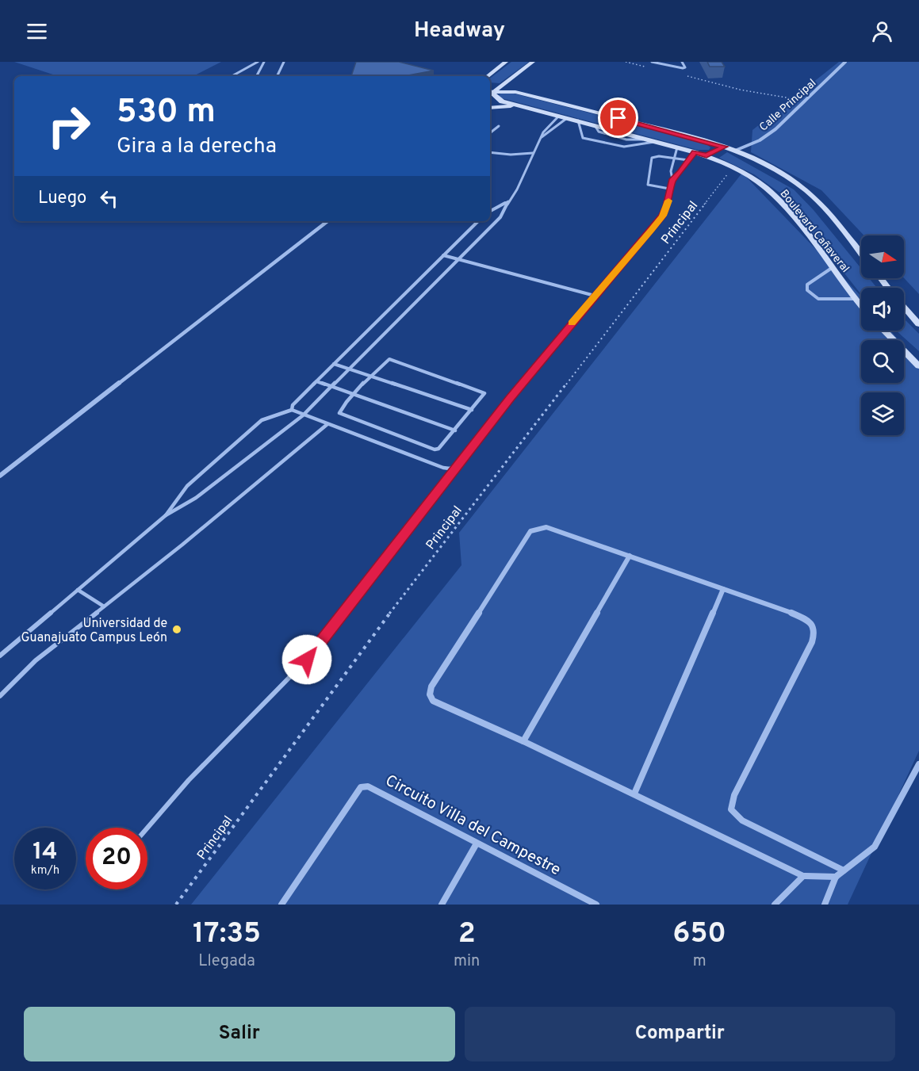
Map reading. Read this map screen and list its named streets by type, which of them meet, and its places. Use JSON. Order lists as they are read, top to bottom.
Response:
{
  "streets": {
    "street": ["Calle Principal", "Boulevard Cañaveral", "Circuito Villa del Campestre"],
    "path": ["Principal"]
  },
  "crossings": [
    ["Calle Principal", "Boulevard Cañaveral"],
    ["Principal", "Boulevard Cañaveral"]
  ],
  "places": ["Universidad de Guanajuato Campus León"],
  "north": "right",
  "page": {
    "header": "Headway",
    "turn": ["530 m", "Gira a la derecha"],
    "then": "Luego",
    "speed": "14 km/h",
    "limit": "20",
    "eta": [
      "17:35",
      "Llegada",
      "2",
      "min",
      "650",
      "m"
    ],
    "buttons": ["Salir", "Compartir"]
  }
}
